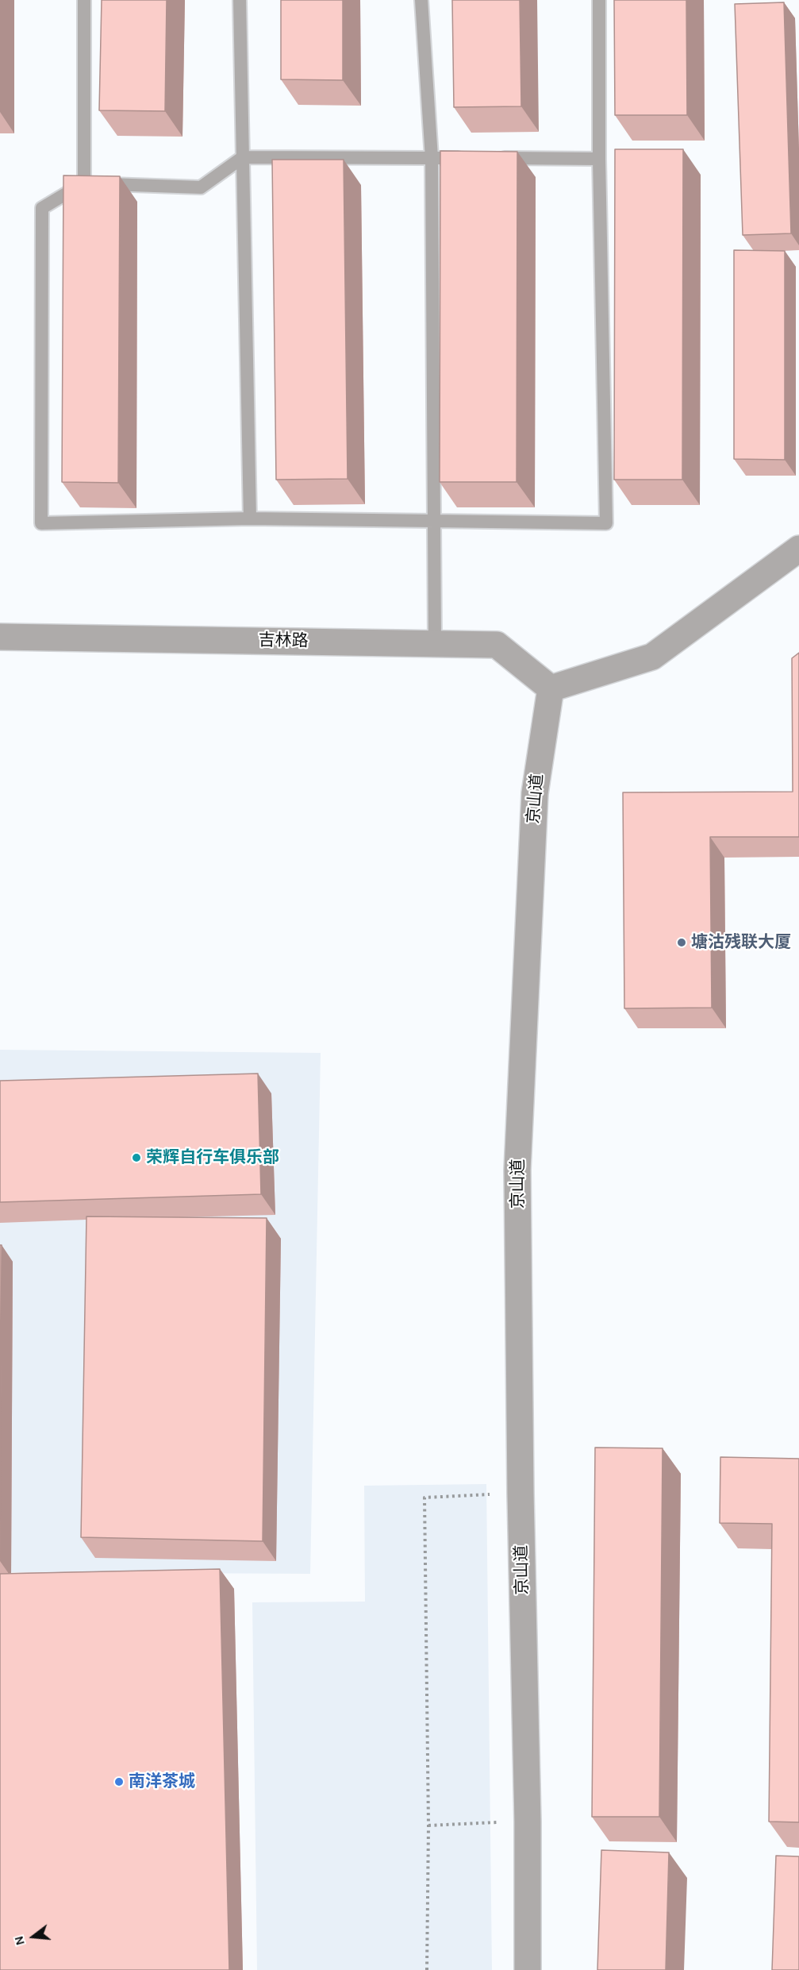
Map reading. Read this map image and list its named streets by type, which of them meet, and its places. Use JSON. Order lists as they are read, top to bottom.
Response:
{
  "streets": {
    "street": ["吉林路", "京山道"]
  },
  "crossings": [
    ["吉林路", "京山道"]
  ],
  "places": ["塘沽残联大厦", "荣辉自行车俱乐部", "南洋茶城"],
  "north": "left"
}
